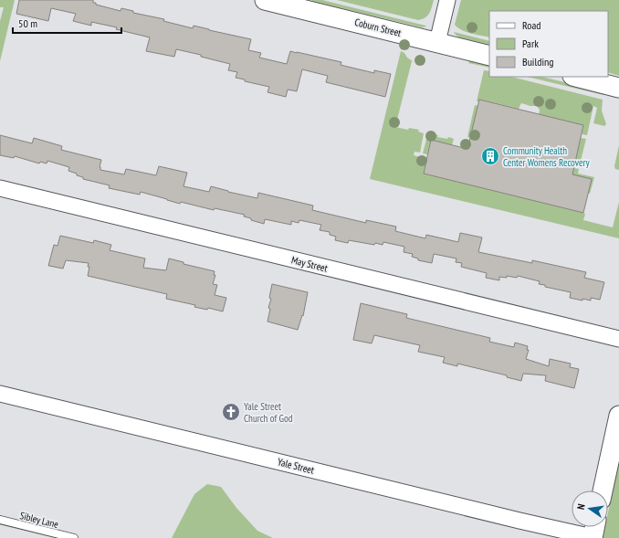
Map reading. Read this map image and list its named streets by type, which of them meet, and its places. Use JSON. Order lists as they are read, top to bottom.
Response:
{
  "streets": {
    "street": ["Coburn Street", "May Street", "Yale Street"],
    "lane": ["Sibley Lane"]
  },
  "places": {
    "building": ["Community Health Center Womens Recovery"],
    "church": ["Yale Street Church of God"]
  },
  "legend": ["Road", "Park", "Building"],
  "scale_bar": "50 m",
  "north": "left"
}
